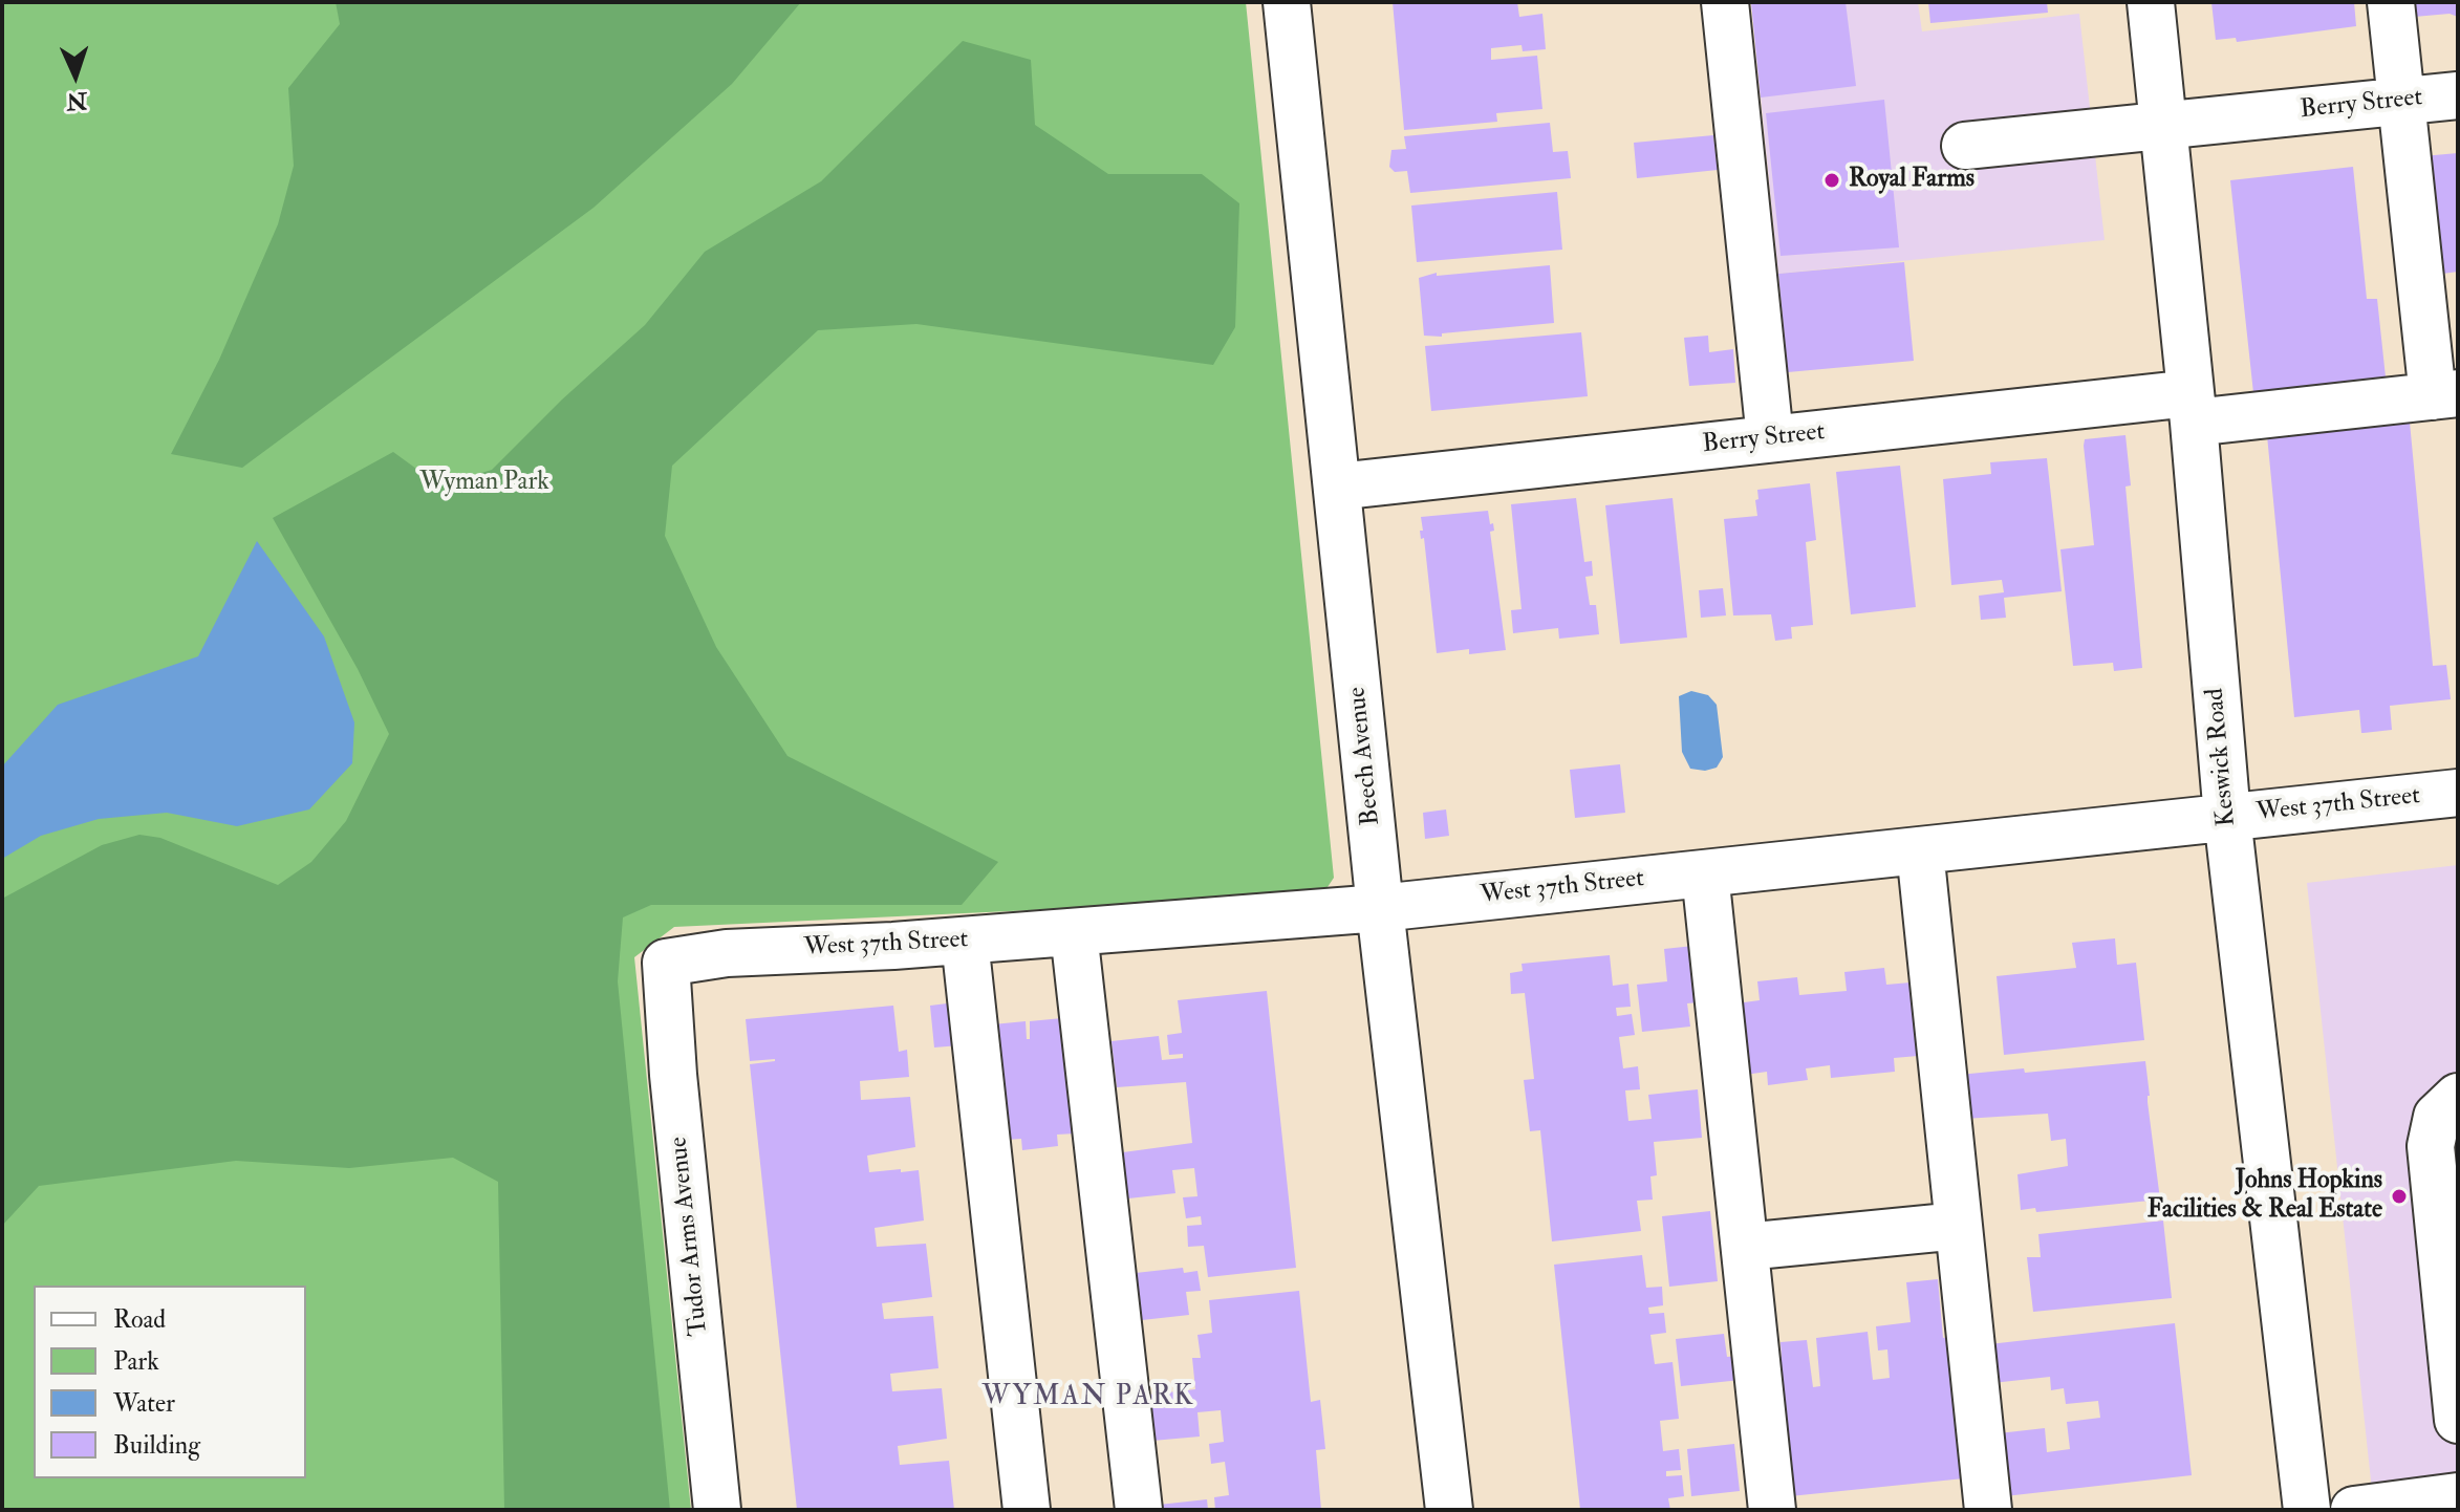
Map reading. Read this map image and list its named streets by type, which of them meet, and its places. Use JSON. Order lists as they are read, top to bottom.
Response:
{
  "streets": {
    "street": [
      "Berry Street",
      "Beech Avenue",
      "Keswick Road",
      "West 37th Street",
      "Tudor Arms Avenue"
    ]
  },
  "crossings": [
    ["Berry Street", "Beech Avenue"],
    ["Berry Street", "Keswick Road"],
    ["Beech Avenue", "West 37th Street"],
    ["Keswick Road", "West 37th Street"],
    ["West 37th Street", "Tudor Arms Avenue"]
  ],
  "districts": ["WYMAN PARK"],
  "parks": ["Wyman Park"],
  "places": ["Royal Farms", "Johns Hopkins Facilities & Real Estate"],
  "legend": [
    "Road",
    "Park",
    "Water",
    "Building"
  ],
  "north": "bottom"
}
